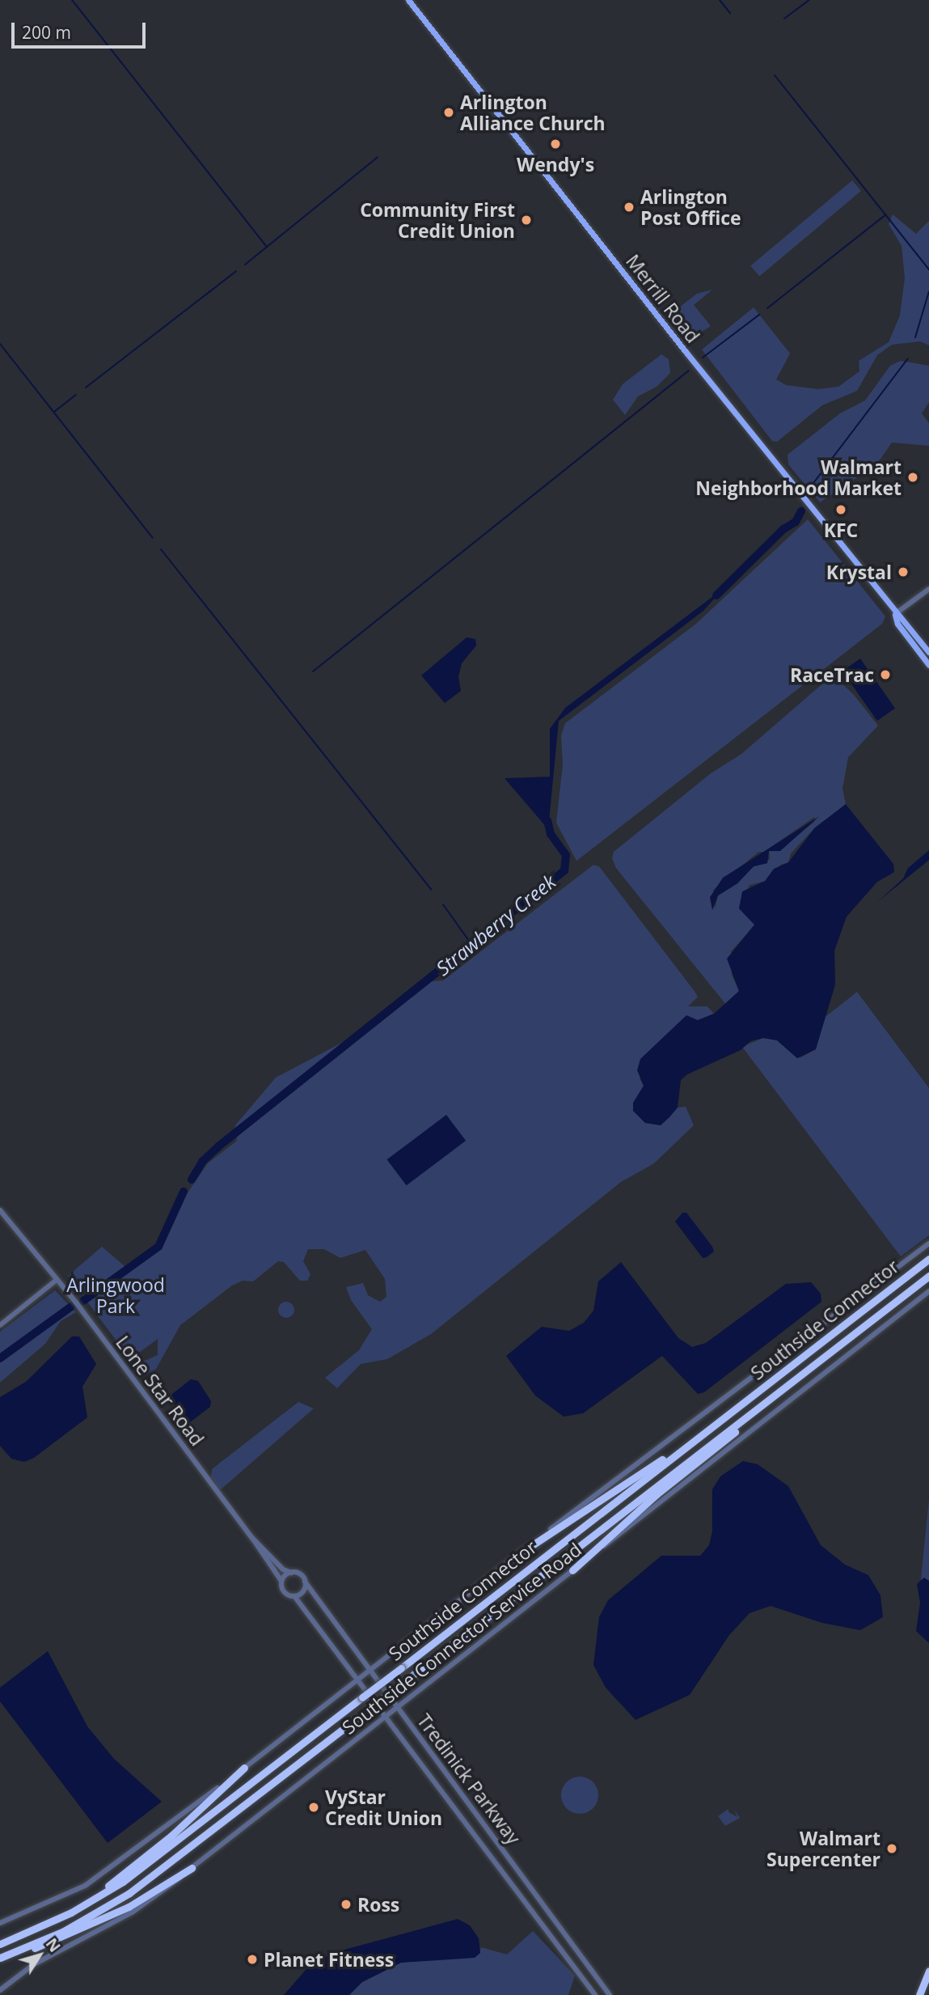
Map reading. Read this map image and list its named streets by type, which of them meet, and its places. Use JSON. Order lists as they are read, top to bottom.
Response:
{
  "streets": {
    "highway": ["Southside Connector"],
    "main road": ["Merrill Road"],
    "street": ["Lone Star Road", "Southside Connector Service Road", "Tredinick Parkway"]
  },
  "crossings": [
    ["Southside Connector", "Tredinick Parkway"],
    ["Lone Star Road", "Tredinick Parkway"],
    ["Southside Connector Service Road", "Tredinick Parkway"]
  ],
  "water": ["Strawberry Creek"],
  "parks": ["Arlingwood Park"],
  "places": [
    "Arlington Alliance Church",
    "Wendy's",
    "Arlington Post Office",
    "Community First Credit Union",
    "Walmart Neighborhood Market",
    "KFC",
    "Krystal",
    "RaceTrac",
    "VyStar Credit Union",
    "Walmart Supercenter",
    "Ross",
    "Planet Fitness"
  ],
  "scale_bar": "200 m",
  "north": "top right"
}
